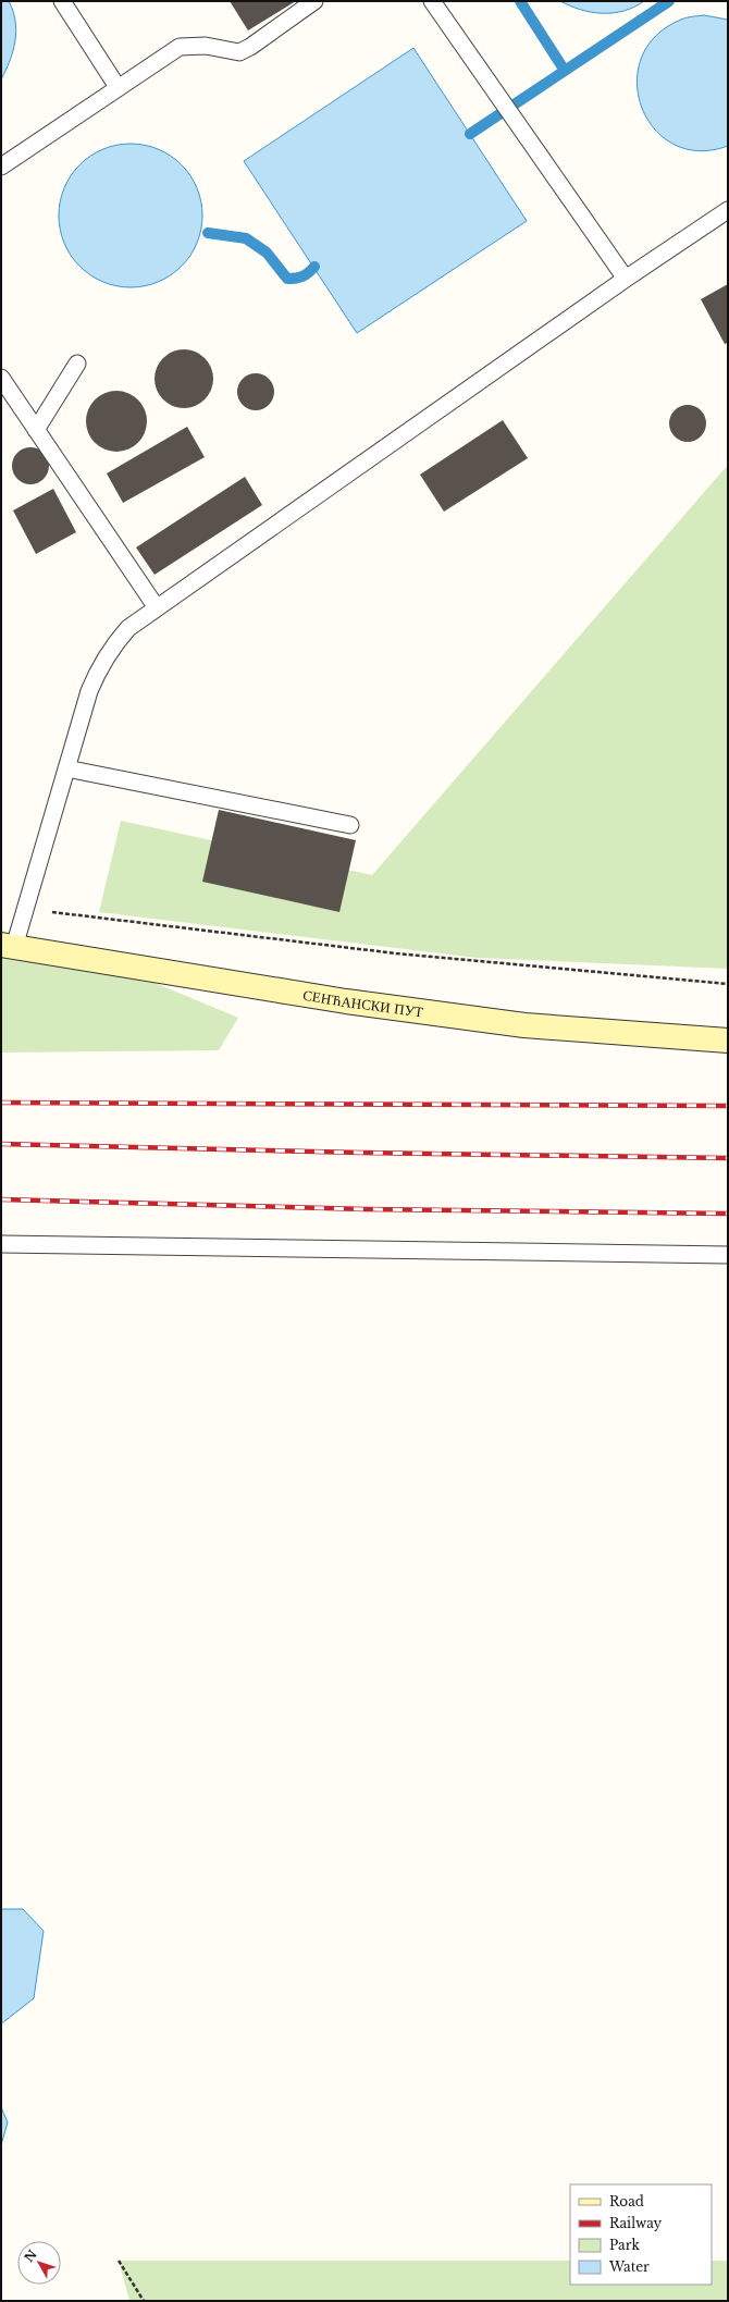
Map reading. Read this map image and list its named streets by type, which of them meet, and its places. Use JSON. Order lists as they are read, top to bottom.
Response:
{
  "streets": {
    "main road": ["СЕНЋАНСКИ ПУТ"]
  },
  "legend": [
    "Road",
    "Railway",
    "Park",
    "Water"
  ],
  "north": "top left"
}
